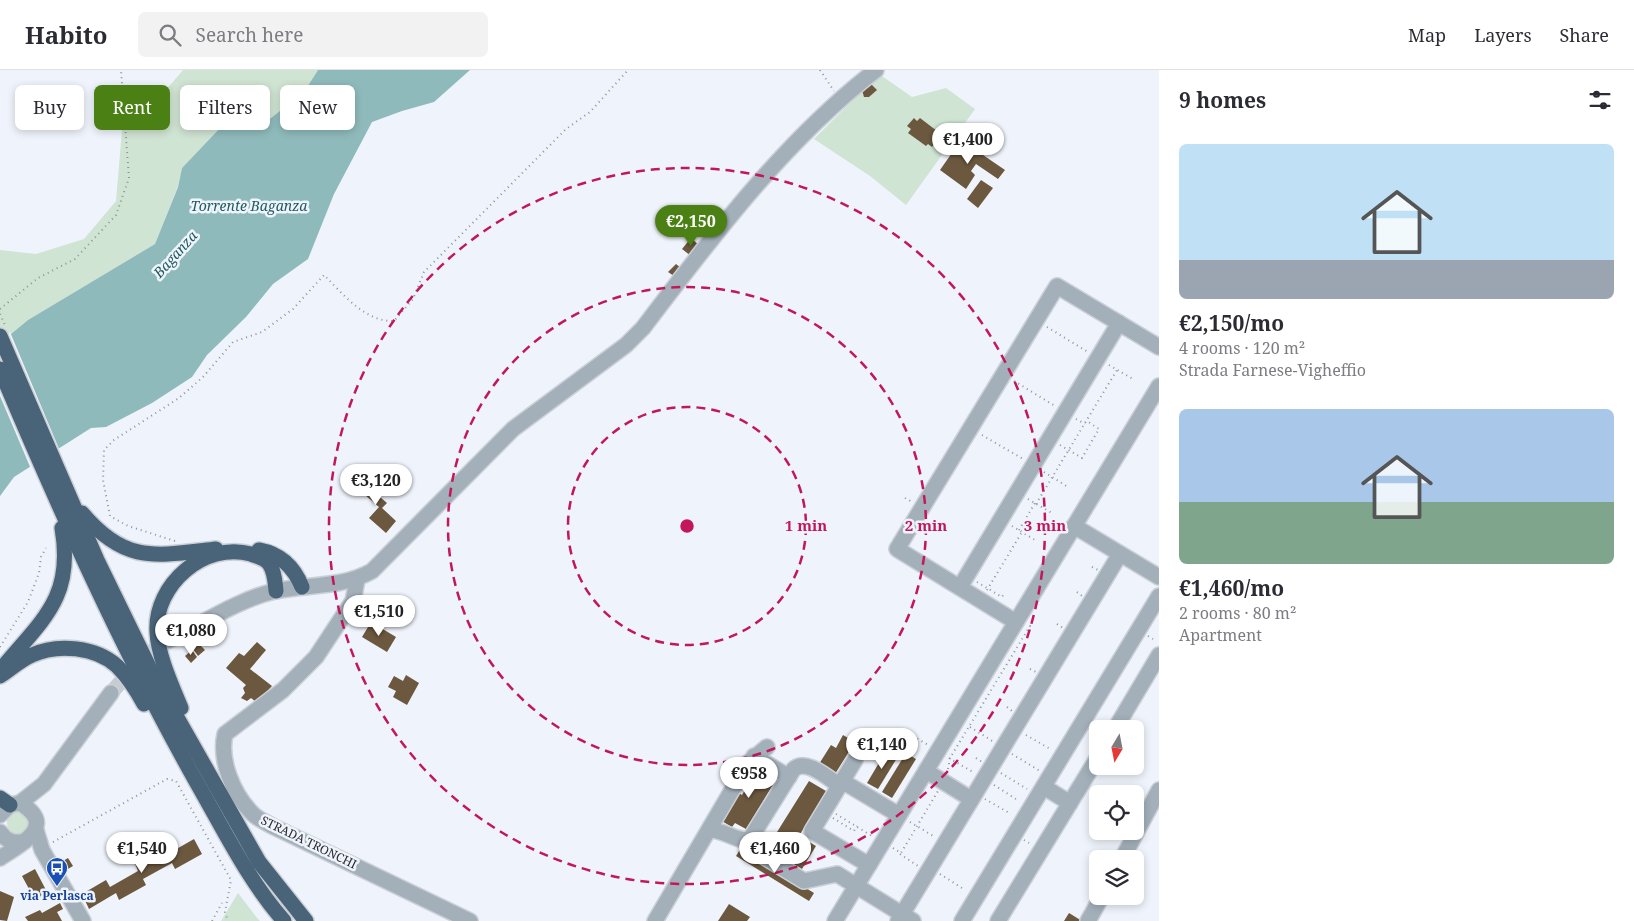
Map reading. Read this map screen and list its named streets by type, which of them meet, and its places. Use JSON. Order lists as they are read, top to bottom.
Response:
{
  "streets": {
    "street": ["STRADA TRONCHI"]
  },
  "water": ["Torrente Baganza", "Baganza"],
  "places": {
    "bus stop": ["via Perlasca"]
  },
  "north": "bottom",
  "page": {
    "header": "Habito",
    "search": "Search here",
    "nav": ["Map", "Layers", "Share"],
    "heading": "9 homes",
    "chip": [
      "Buy",
      "Rent",
      "Filters",
      "New"
    ],
    "price": [
      "€1,400",
      "€2,150",
      "€3,120",
      "€1,510",
      "€1,080",
      "€1,140",
      "€958",
      "€1,540",
      "€1,460"
    ],
    "list": [
      {
        "name": "€2,150/mo",
        "note": "4 rooms · 120 m² · Strada Farnese-Vigheffio"
      },
      {
        "name": "€1,460/mo",
        "note": "2 rooms · 80 m² · Apartment"
      }
    ]
  },
  "rings": ["1 min", "2 min", "3 min"]
}
